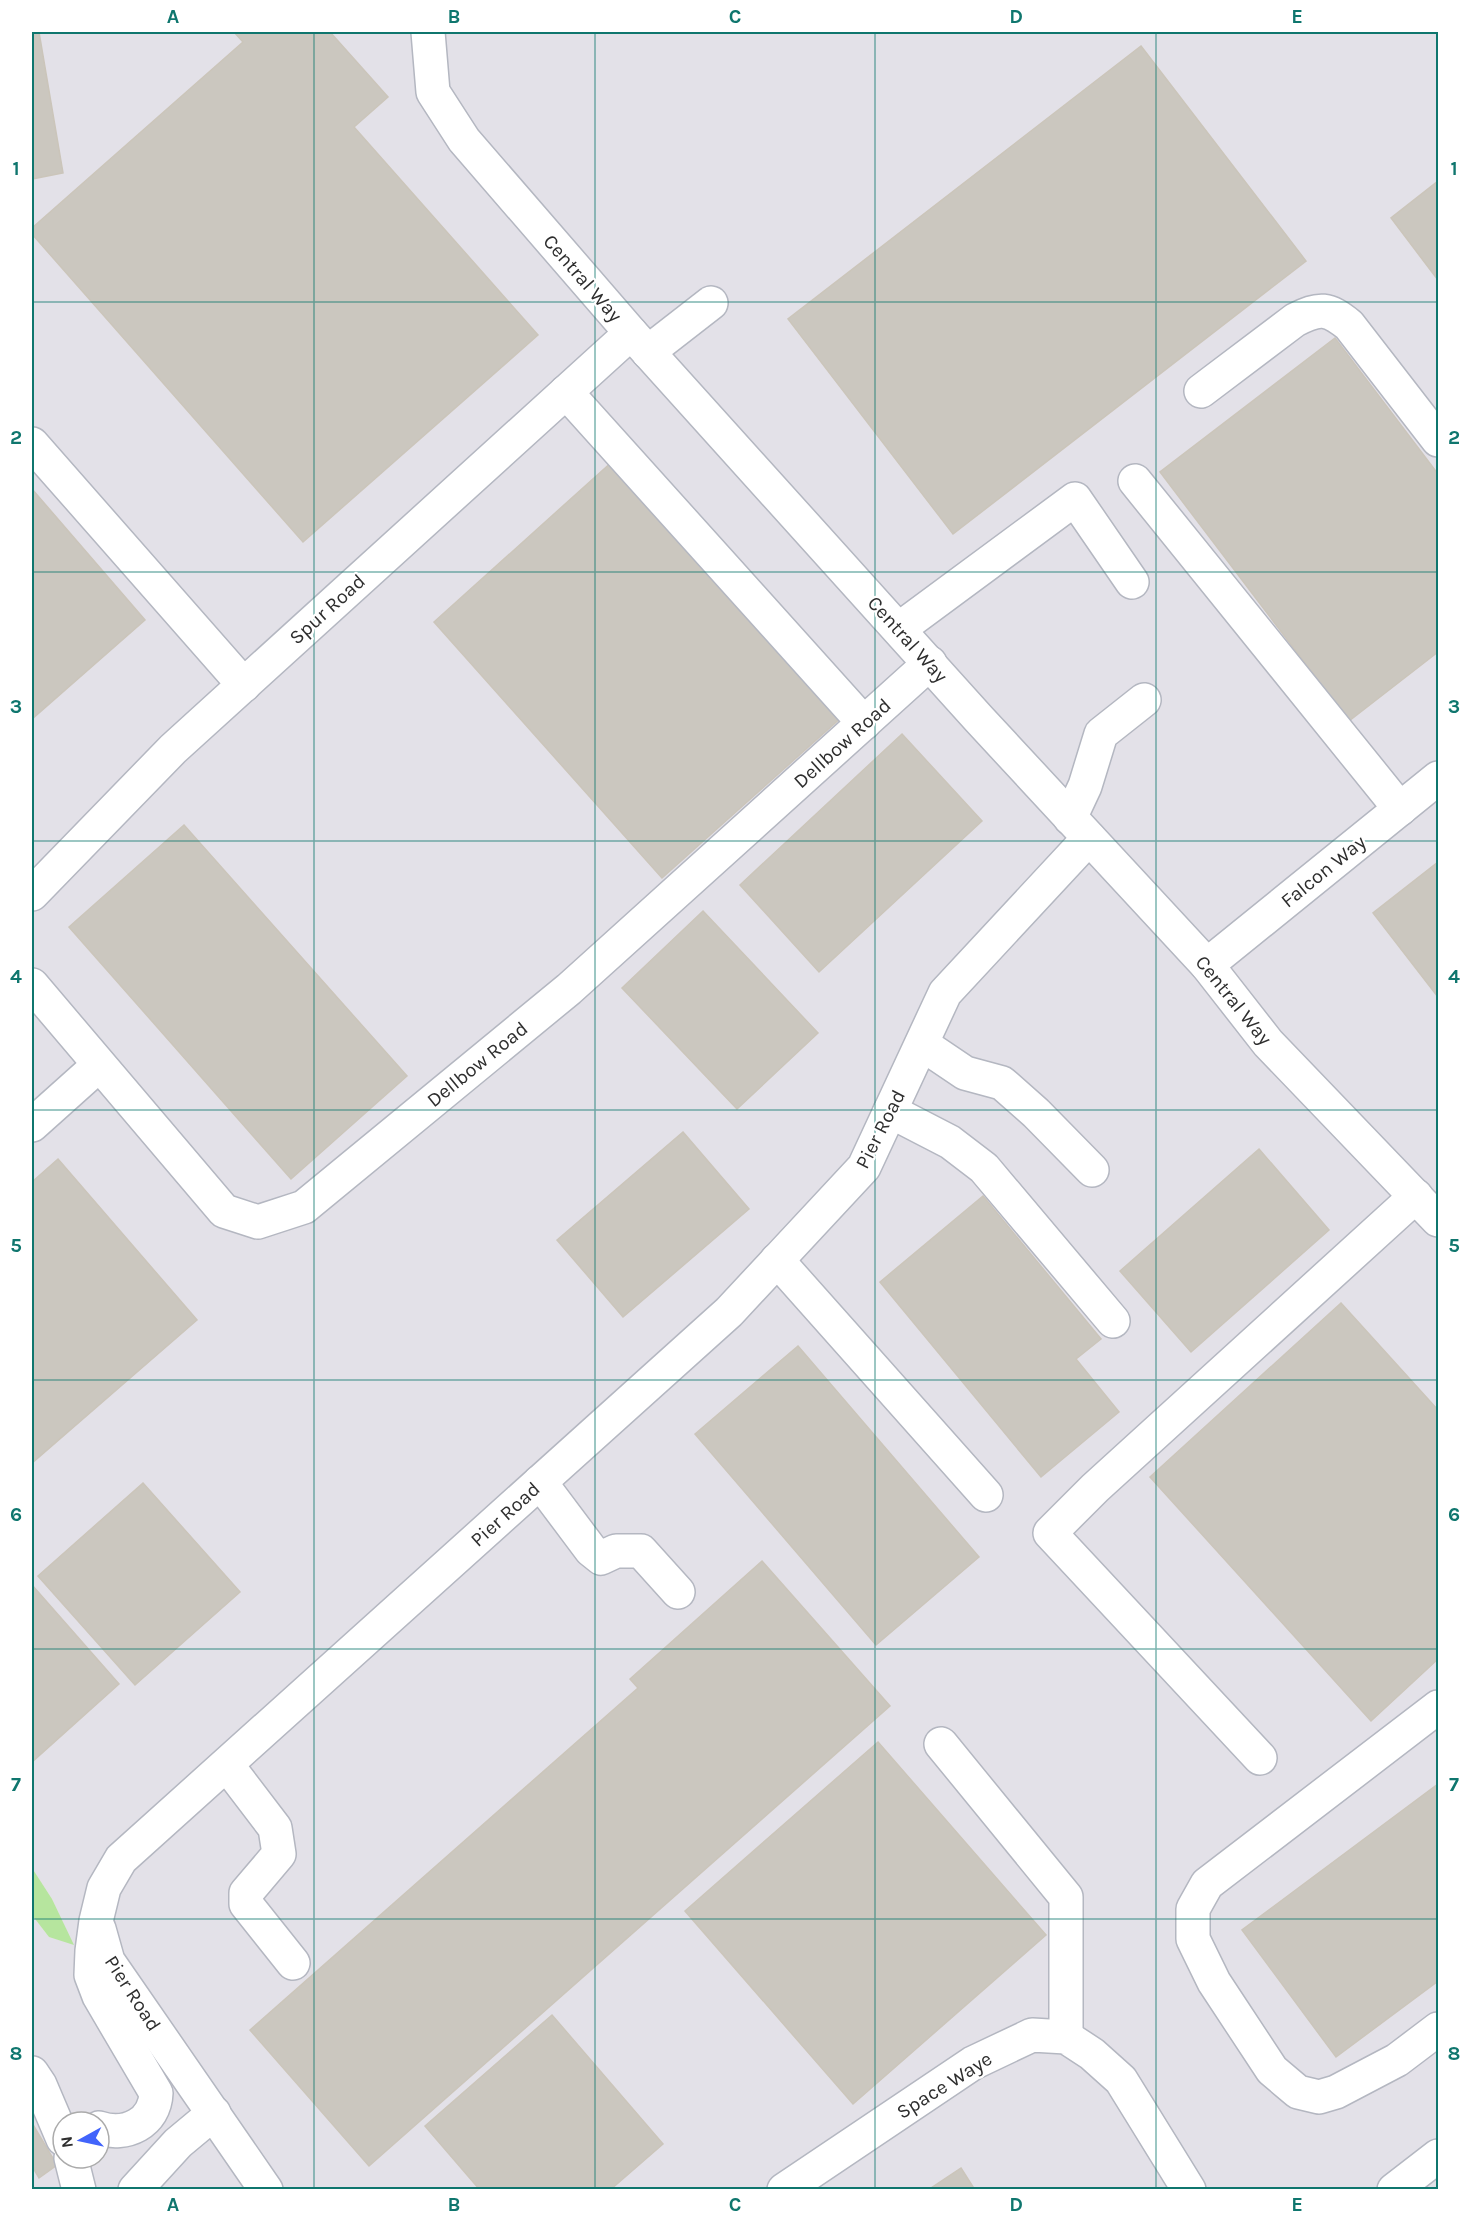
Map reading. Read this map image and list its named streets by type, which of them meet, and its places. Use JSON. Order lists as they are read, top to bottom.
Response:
{
  "streets": {
    "street": [
      "Central Way",
      "Spur Road",
      "Dellbow Road",
      "Falcon Way",
      "Pier Road",
      "Space Waye"
    ]
  },
  "crossings": [
    ["Central Way", "Spur Road"],
    ["Central Way", "Dellbow Road"],
    ["Central Way", "Falcon Way"],
    ["Central Way", "Pier Road"]
  ],
  "north": "left",
  "grid": {
    "columns": [
      "A",
      "B",
      "C",
      "D",
      "E"
    ],
    "rows": [
      "1",
      "2",
      "3",
      "4",
      "5",
      "6",
      "7",
      "8"
    ]
  }
}
